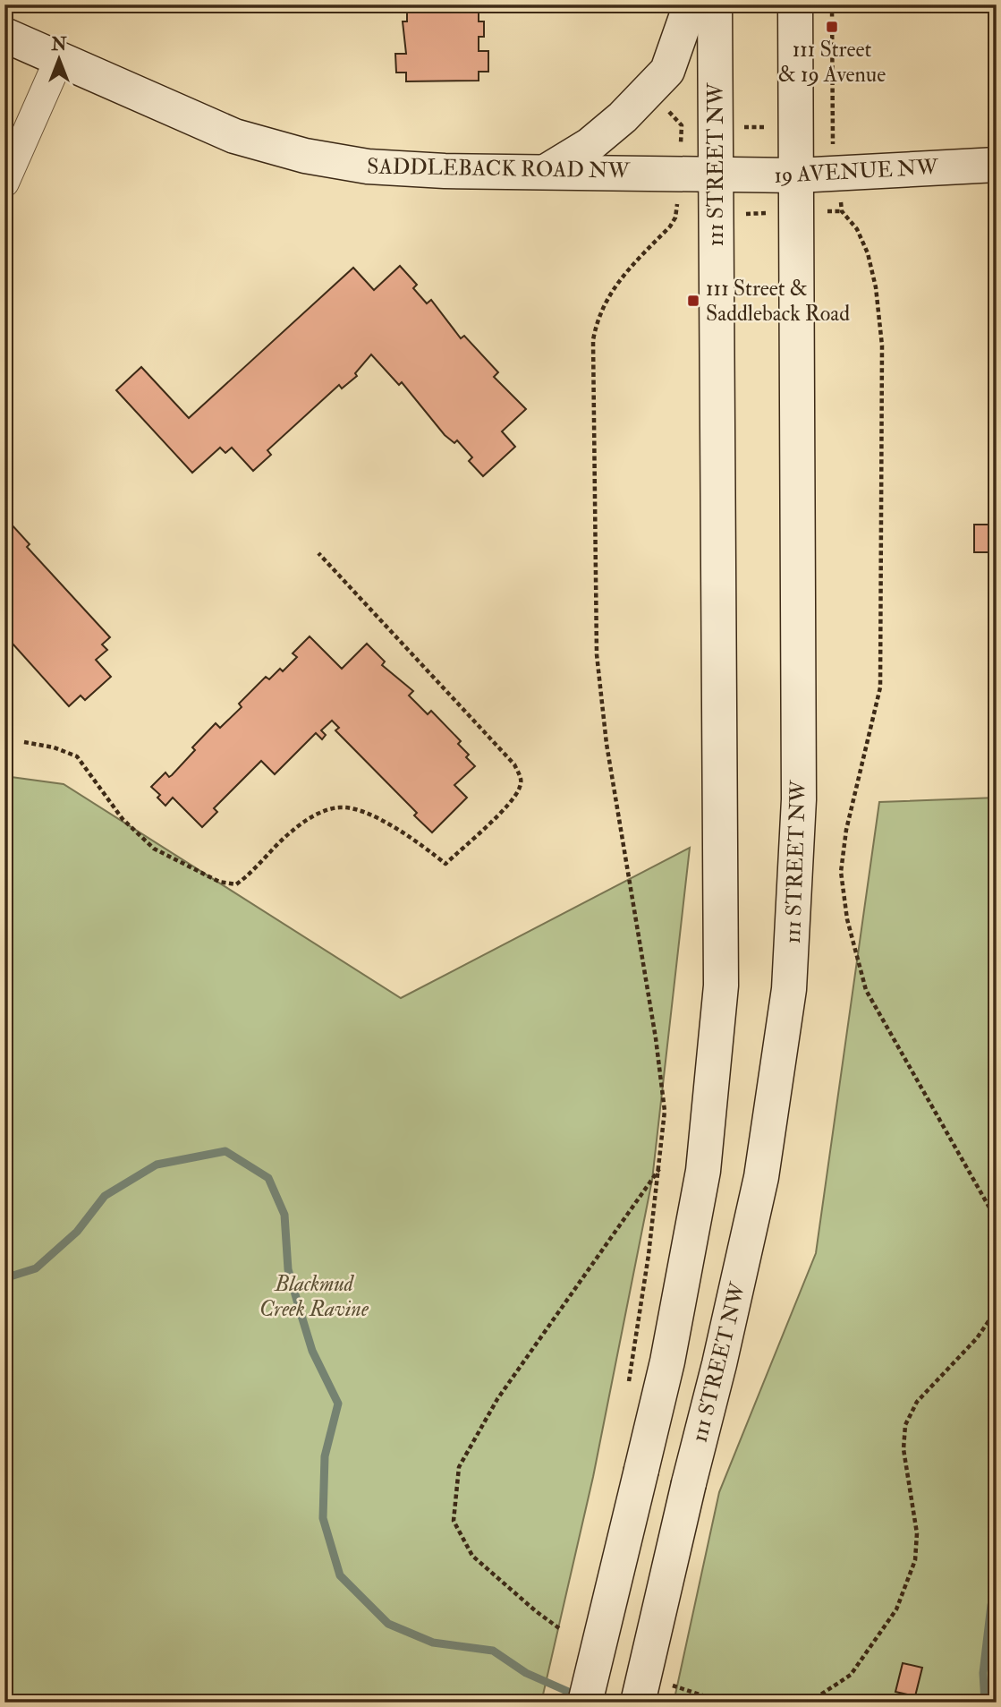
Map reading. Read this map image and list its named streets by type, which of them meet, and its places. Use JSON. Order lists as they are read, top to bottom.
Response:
{
  "streets": {
    "main road": ["111 STREET NW", "SADDLEBACK ROAD NW", "19 AVENUE NW"]
  },
  "crossings": [
    ["111 STREET NW", "SADDLEBACK ROAD NW"],
    ["111 STREET NW", "19 AVENUE NW"],
    ["SADDLEBACK ROAD NW", "19 AVENUE NW"]
  ],
  "parks": ["Blackmud Creek Ravine"],
  "places": {
    "transit": ["111 Street & 19 Avenue", "111 Street & Saddleback Road"]
  },
  "north": "top"
}
